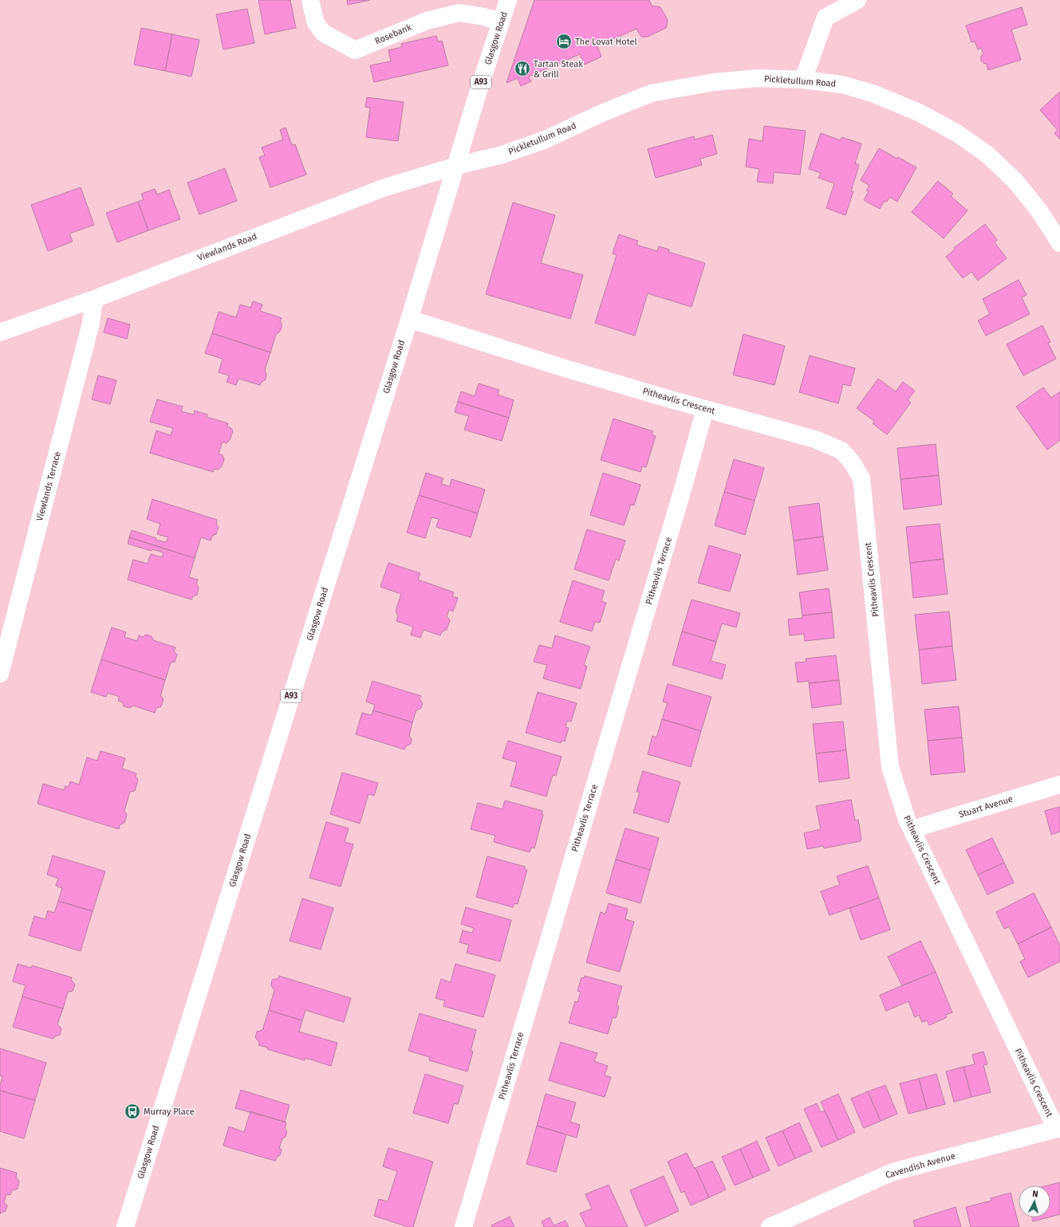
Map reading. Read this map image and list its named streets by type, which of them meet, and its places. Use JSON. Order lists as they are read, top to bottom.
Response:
{
  "streets": {
    "street": [
      "Rosebank",
      "Glasgow Road",
      "Pickletullum Road",
      "A93",
      "Viewlands Road",
      "Pitheavlis Crescent",
      "Viewlands Terrace",
      "Pitheavlis Terrace",
      "Stuart Avenue",
      "Cavendish Avenue"
    ]
  },
  "crossings": [
    ["Rosebank", "Glasgow Road"],
    ["Glasgow Road", "Pickletullum Road"],
    ["Glasgow Road", "Viewlands Road"],
    ["Glasgow Road", "Pitheavlis Crescent"],
    ["Pickletullum Road", "Viewlands Road"],
    ["Viewlands Road", "Viewlands Terrace"],
    ["Pitheavlis Crescent", "Pitheavlis Terrace"],
    ["Pitheavlis Crescent", "Stuart Avenue"],
    ["Pitheavlis Crescent", "Cavendish Avenue"]
  ],
  "places": {
    "hotel": ["The Lovat Hotel"],
    "restaurant": ["Tartan Steak & Grill"],
    "bus stop": ["Murray Place"]
  },
  "north": "top"
}
